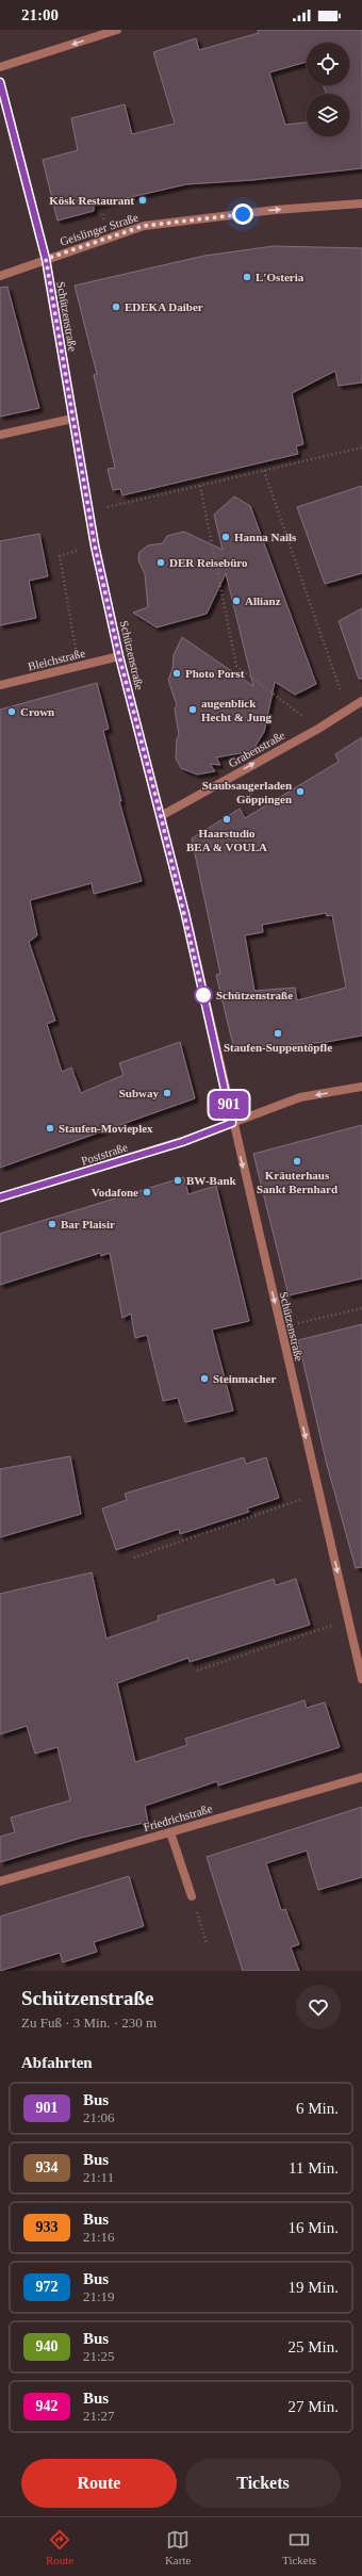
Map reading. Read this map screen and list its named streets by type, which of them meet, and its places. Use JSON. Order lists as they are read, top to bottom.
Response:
{
  "streets": {
    "street": [
      "Geislinger Straße",
      "Schützenstraße",
      "Bleichstraße",
      "Grabenstraße",
      "Poststraße",
      "Friedrichstraße"
    ]
  },
  "crossings": [
    ["Geislinger Straße", "Schützenstraße"],
    ["Schützenstraße", "Bleichstraße"],
    ["Schützenstraße", "Grabenstraße"],
    ["Schützenstraße", "Poststraße"]
  ],
  "one_way": ["Geislinger Straße", "Grabenstraße", "Poststraße"],
  "places": [
    "Kösk Restaurant",
    "L'Osteria",
    "EDEKA Daiber",
    "Hanna Nails",
    "DER Reisebüro",
    "Allianz",
    "Photo Porst",
    "augenblick Hecht & Jung",
    "Crown",
    "Staubsaugerladen Göppingen",
    "Haarstudio BEA & VOULA",
    "Schützenstraße",
    "Staufen-Suppentöpfle",
    "Subway",
    "Staufen-Movieplex",
    "Kräuterhaus Sankt Bernhard",
    "BW-Bank",
    "Vodafone",
    "Bar Plaisir",
    "Steinmacher"
  ],
  "lines": ["bus line 901"],
  "page": {
    "status": "21:00",
    "on_map": "901",
    "heading": [
      ["Schützenstraße", "Zu Fuß · 3 Min. · 230 m"],
      "Abfahrten"
    ],
    "list": [
      {
        "mark": "901",
        "name": "Bus",
        "note": "21:06",
        "value": "6 Min."
      },
      {
        "mark": "934",
        "name": "Bus",
        "note": "21:11",
        "value": "11 Min."
      },
      {
        "mark": "933",
        "name": "Bus",
        "note": "21:16",
        "value": "16 Min."
      },
      {
        "mark": "972",
        "name": "Bus",
        "note": "21:19",
        "value": "19 Min."
      },
      {
        "mark": "940",
        "name": "Bus",
        "note": "21:25",
        "value": "25 Min."
      },
      {
        "mark": "942",
        "name": "Bus",
        "note": "21:27",
        "value": "27 Min."
      }
    ],
    "buttons": ["Route", "Tickets"],
    "tabs": ["Route", "Karte", "Tickets"]
  }
}
